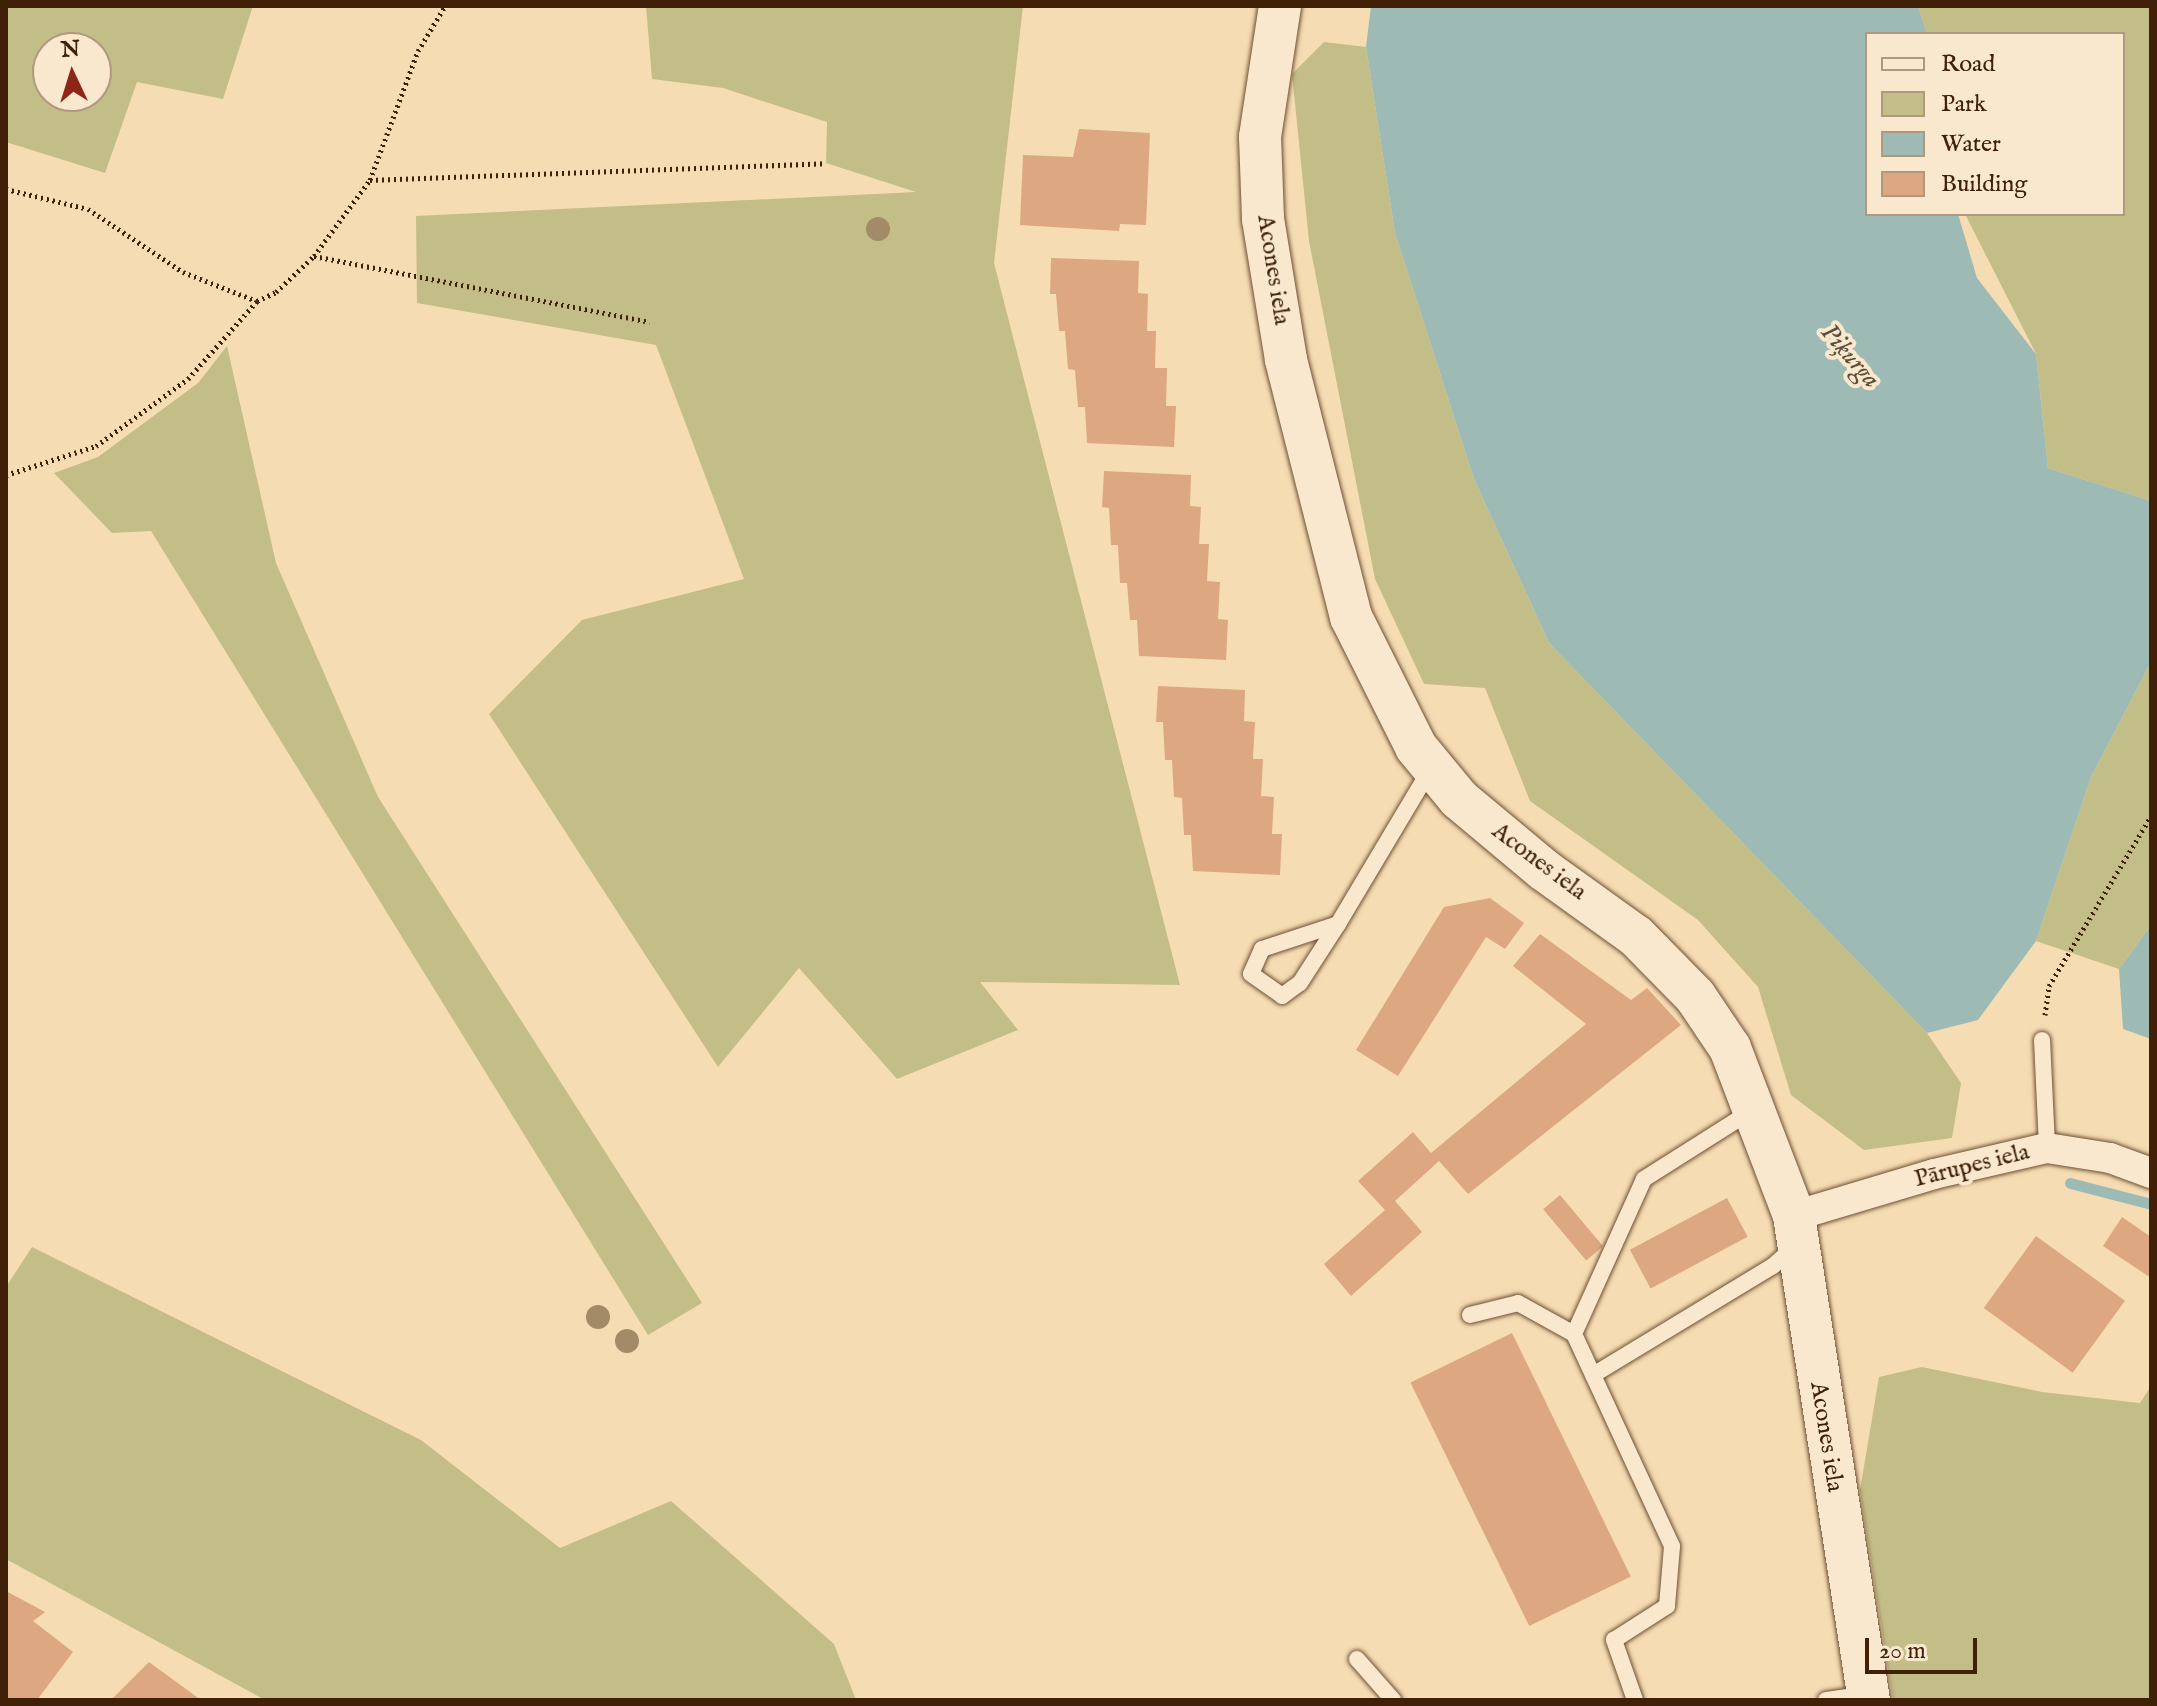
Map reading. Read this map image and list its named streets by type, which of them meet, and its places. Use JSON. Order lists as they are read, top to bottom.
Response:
{
  "streets": {
    "street": ["Acones iela", "Pārupes iela"]
  },
  "crossings": [
    ["Acones iela", "Pārupes iela"]
  ],
  "water": ["Piķurga"],
  "legend": [
    "Road",
    "Park",
    "Water",
    "Building"
  ],
  "scale_bar": "20 m",
  "north": "top"
}
